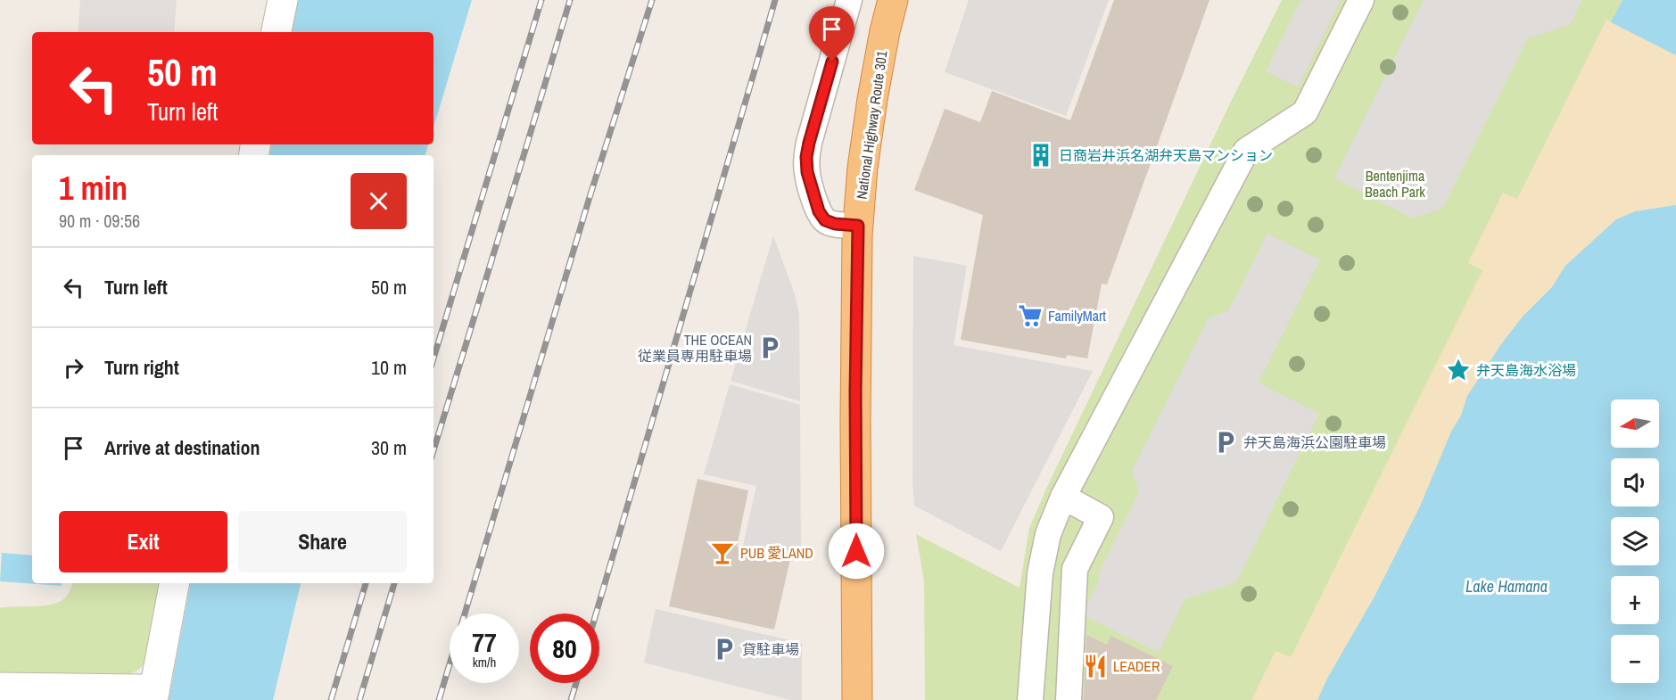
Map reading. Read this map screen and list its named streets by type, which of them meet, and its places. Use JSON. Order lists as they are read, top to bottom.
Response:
{
  "streets": {
    "highway": ["National Highway Route 301"]
  },
  "water": ["Lake Hamana"],
  "parks": ["Bentenjima Beach Park"],
  "places": {
    "building": ["日商岩井浜名湖弁天島マンション"],
    "supermarket": ["FamilyMart"],
    "parking": ["THE OCEAN 従業員専用駐車場", "弁天島海浜公園駐車場", "貸駐車場"],
    "place": ["弁天島海水浴場"],
    "bar": ["PUB 愛LAND"],
    "restaurant": ["LEADER"]
  },
  "north": "left",
  "page": {
    "turn": ["50 m", "Turn left"],
    "heading": ["1 min", "90 m · 09:56"],
    "list": [
      {
        "name": "Turn left",
        "value": "50 m"
      },
      {
        "name": "Turn right",
        "value": "10 m"
      },
      {
        "name": "Arrive at destination",
        "value": "30 m"
      }
    ],
    "map_buttons": ["+", "−"],
    "buttons": ["Exit", "Share"],
    "speed": "77 km/h",
    "limit": "80"
  }
}
